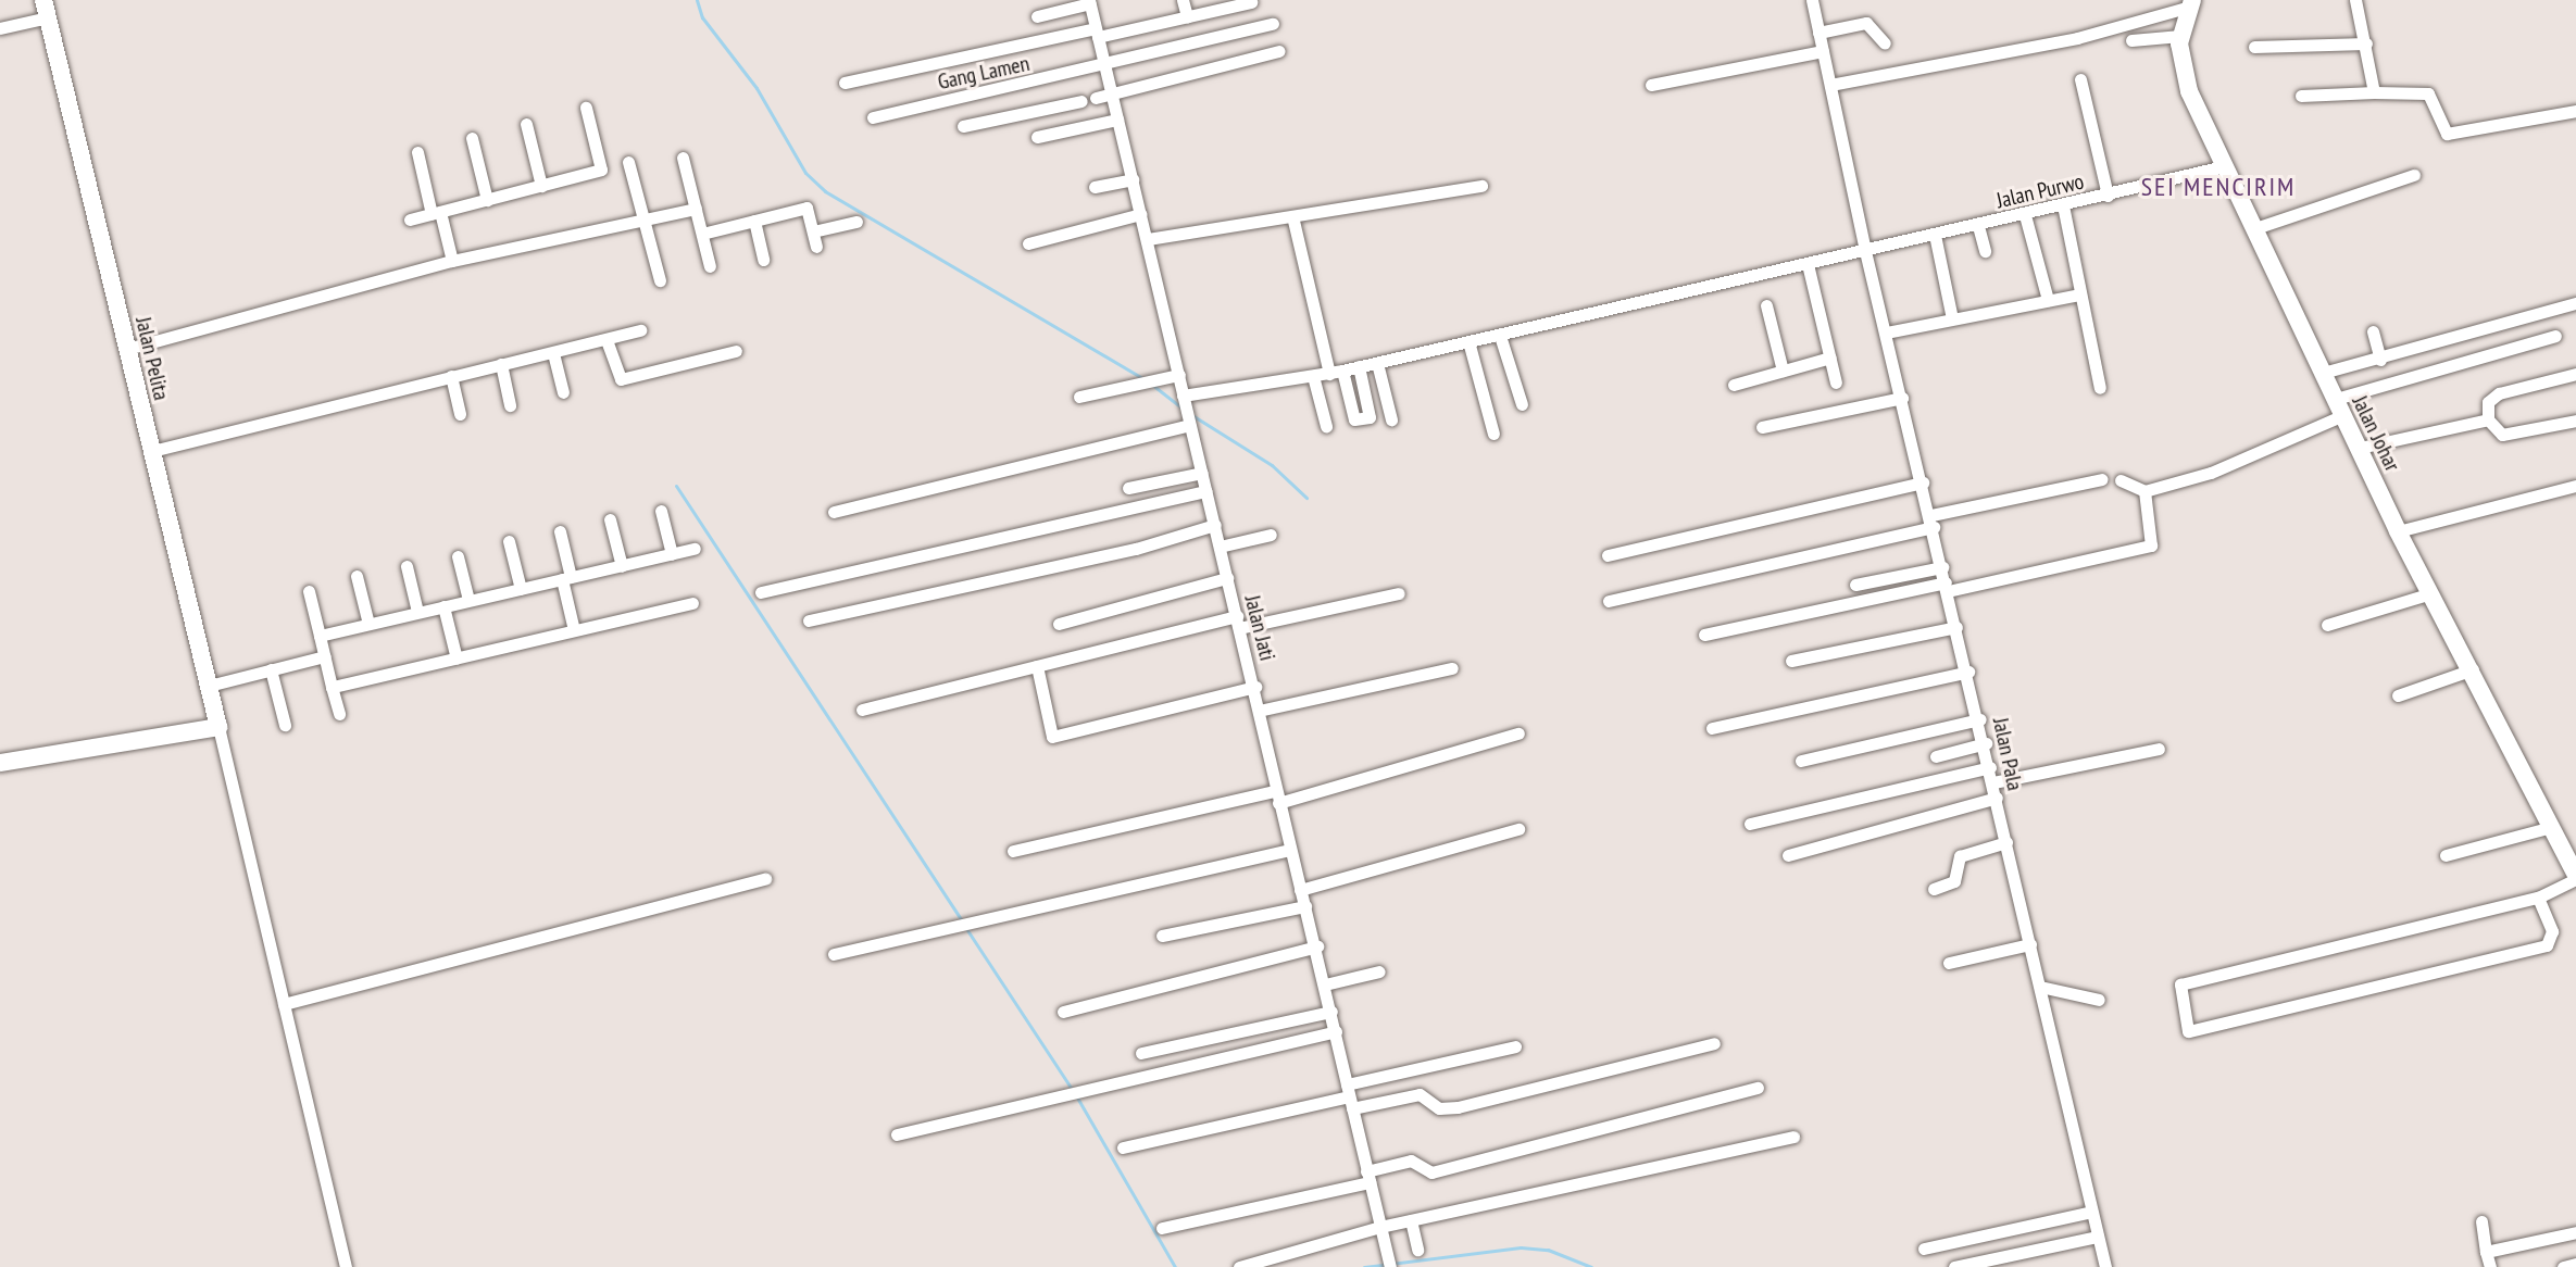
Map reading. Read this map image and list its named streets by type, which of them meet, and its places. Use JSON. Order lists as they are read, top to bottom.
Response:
{
  "streets": {
    "street": [
      "Gang Lamen",
      "Jalan Purwo",
      "Jalan Pelita",
      "Jalan Johar",
      "Jalan Jati",
      "Jalan Pala"
    ]
  },
  "crossings": [
    ["Gang Lamen", "Jalan Jati"],
    ["Jalan Purwo", "Jalan Johar"],
    ["Jalan Purwo", "Jalan Jati"],
    ["Jalan Purwo", "Jalan Pala"]
  ],
  "districts": ["SEI MENCIRIM"]
}
